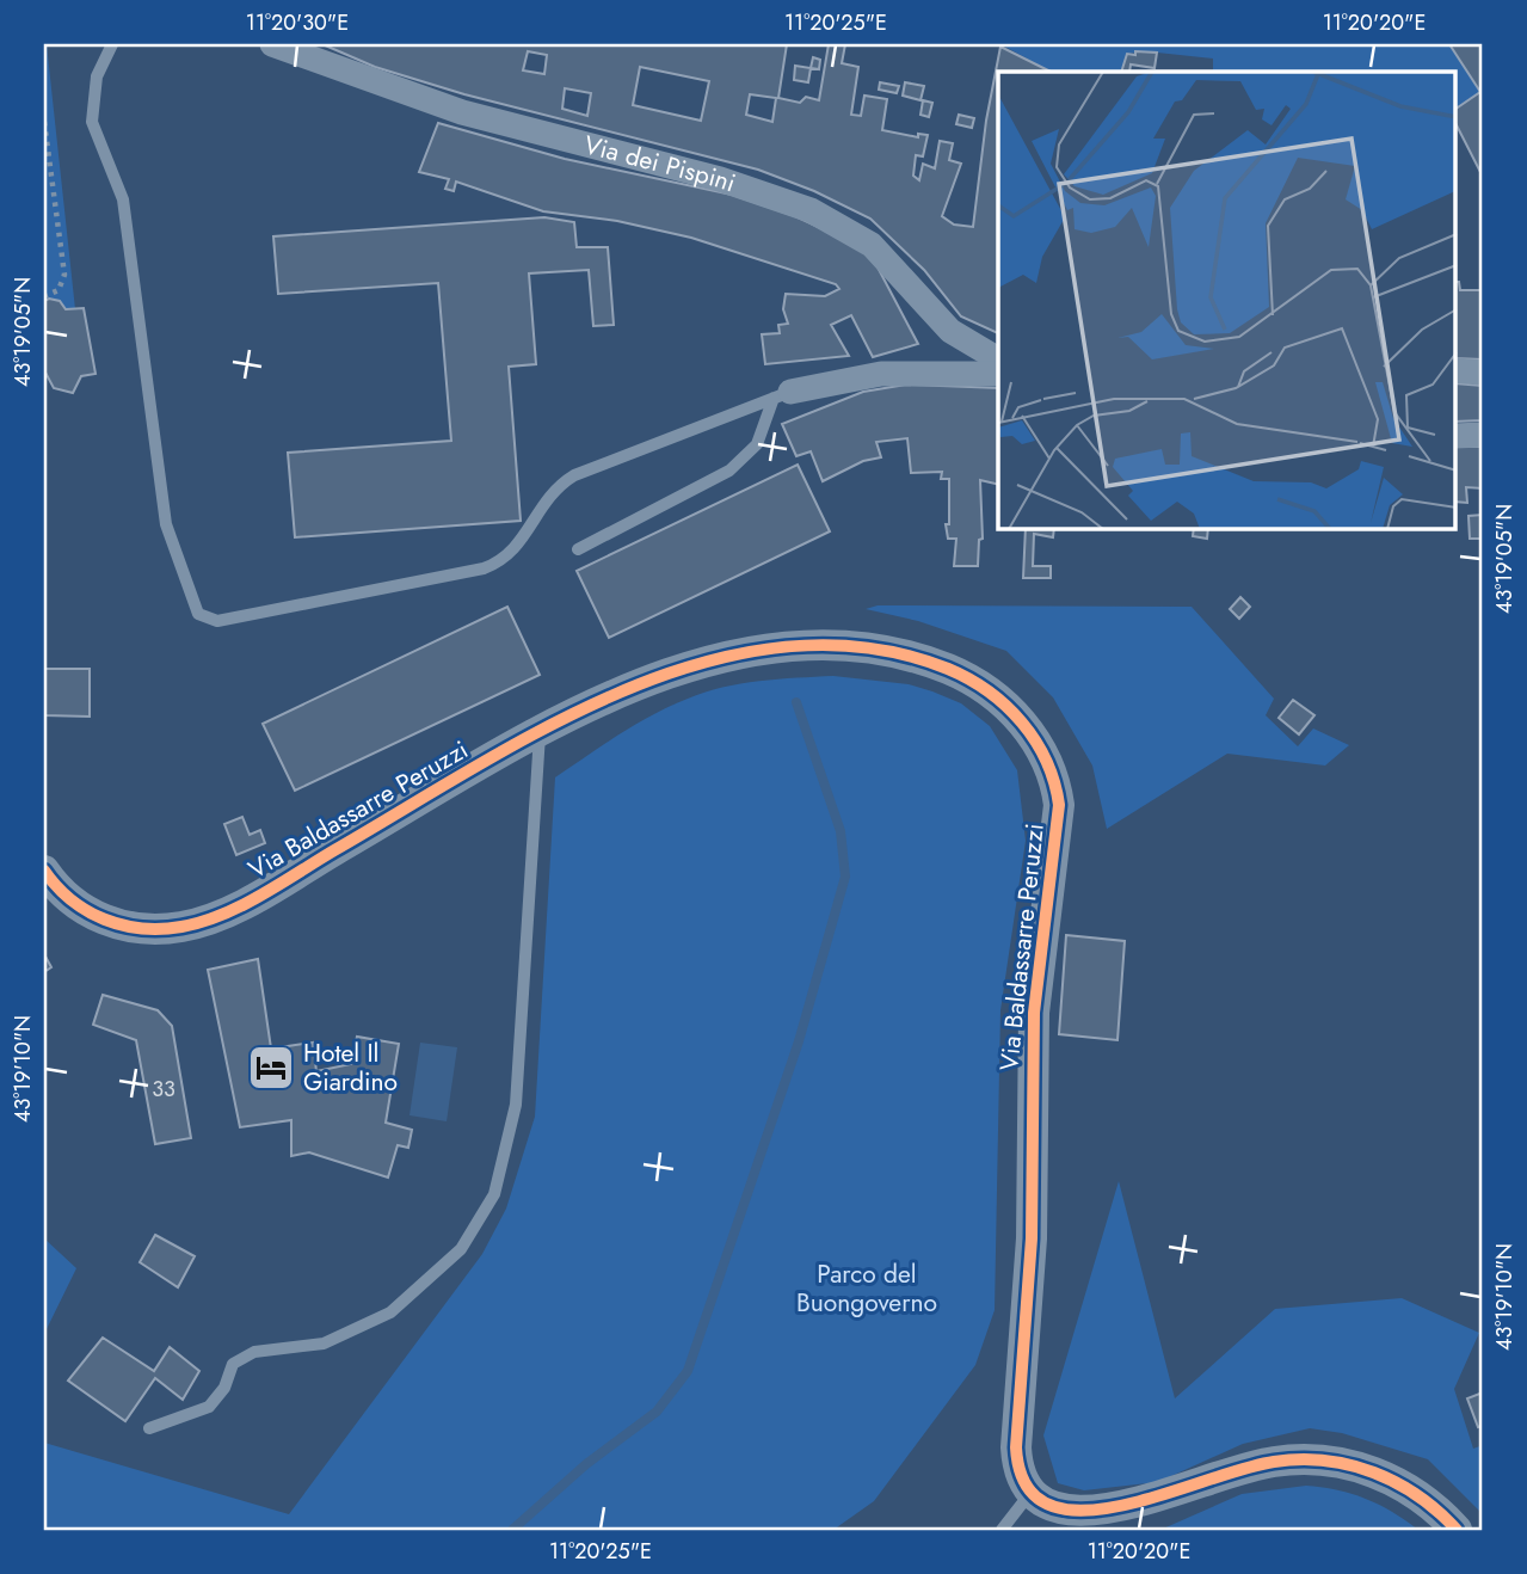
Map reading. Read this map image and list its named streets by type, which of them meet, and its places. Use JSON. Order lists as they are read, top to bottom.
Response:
{
  "streets": {
    "street": ["Via dei Pispini", "Via Baldassarre Peruzzi"]
  },
  "parks": ["Parco del Buongoverno"],
  "places": {
    "hotel": ["Hotel Il Giardino"]
  },
  "house_numbers": ["33"],
  "coordinates": [
    "11°20'30\"E",
    "11°20'25\"E",
    "11°20'20\"E",
    "43°19'05\"N",
    "43°19'10\"N"
  ]
}
